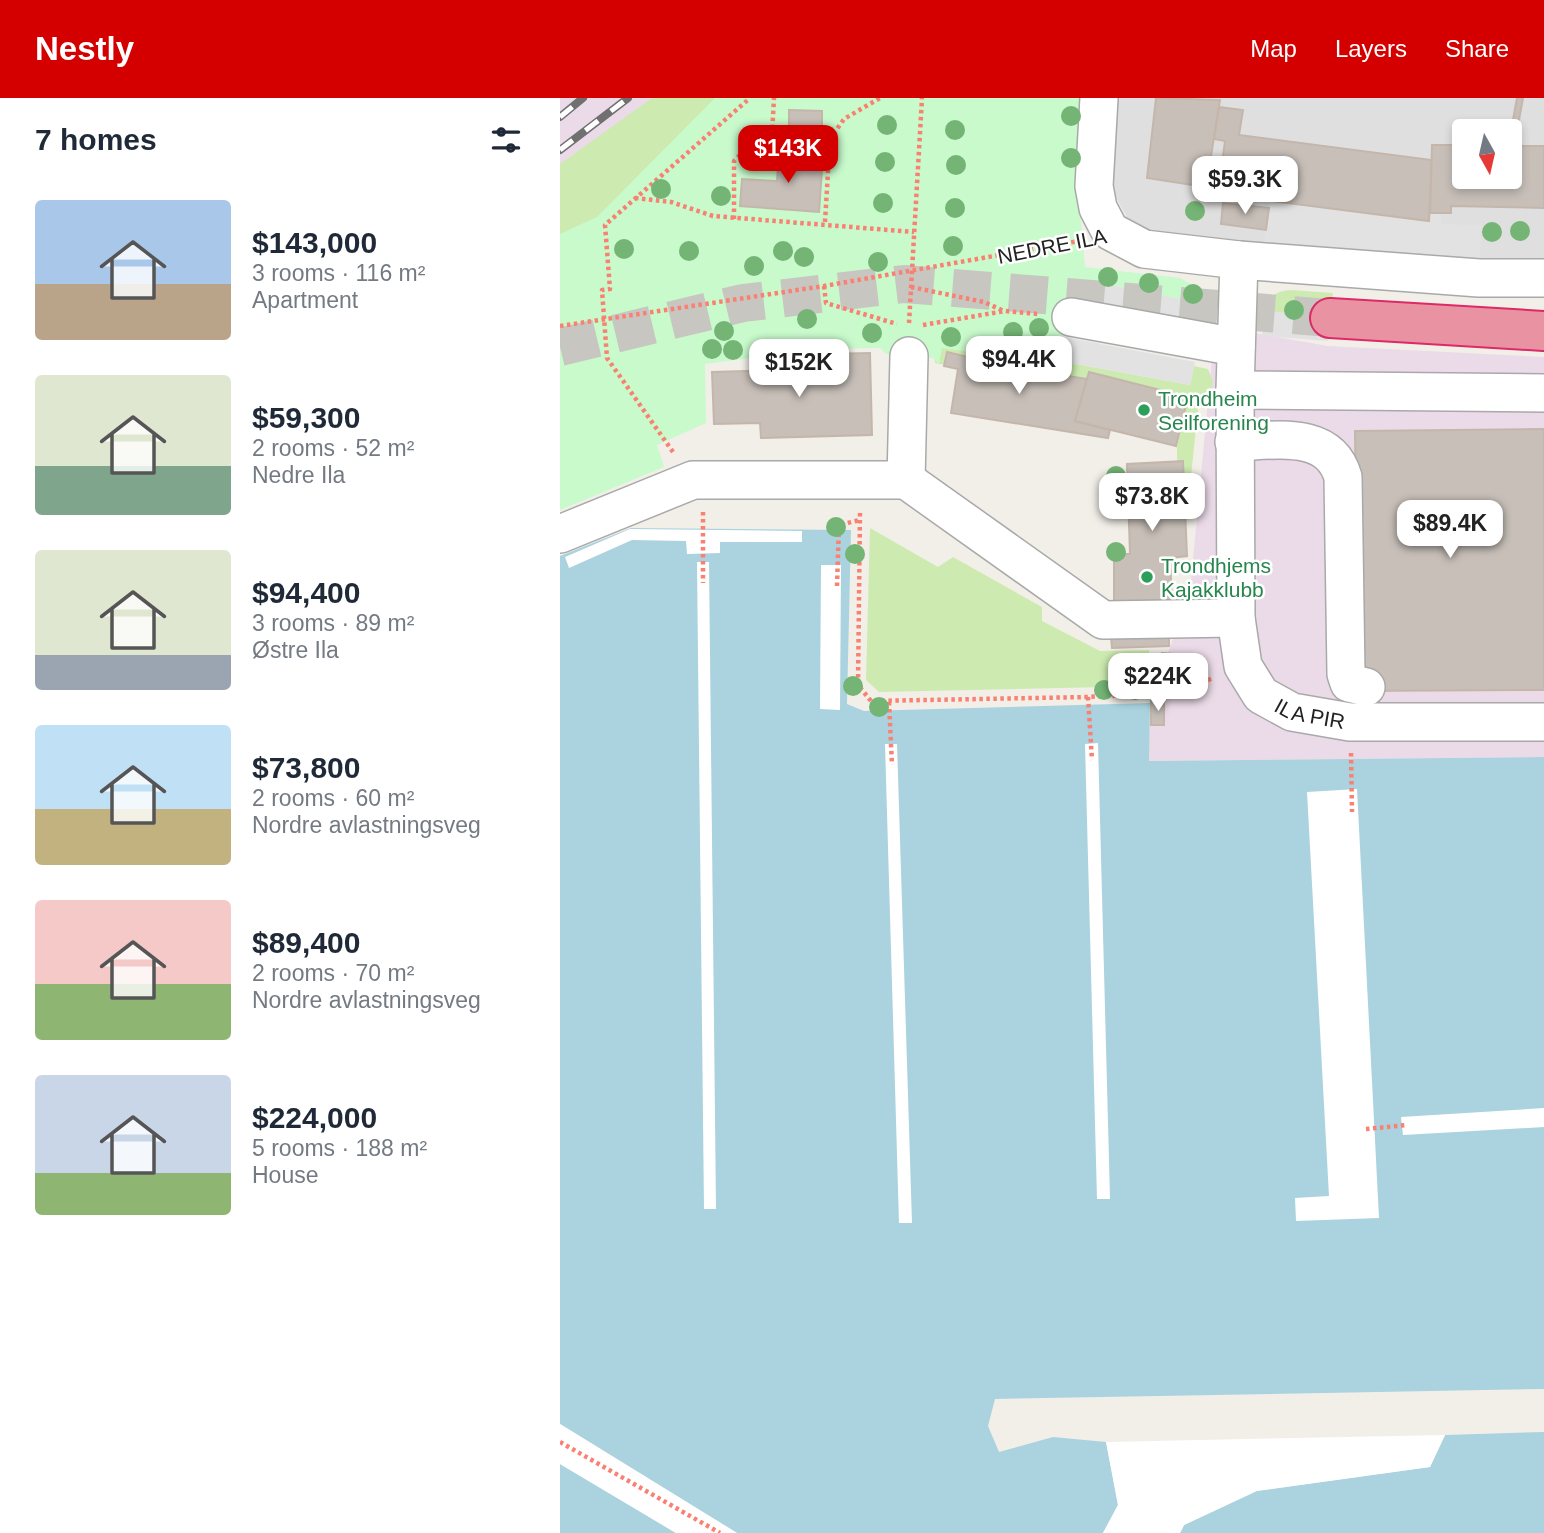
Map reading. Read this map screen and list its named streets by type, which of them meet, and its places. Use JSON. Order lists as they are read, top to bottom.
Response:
{
  "streets": {
    "street": ["NEDRE ILA", "ILA PIR"]
  },
  "crossings": [
    ["NEDRE ILA", "ILA PIR"]
  ],
  "places": ["Trondheim Seilforening", "Trondhjems Kajakklubb"],
  "north": "bottom",
  "page": {
    "header": "Nestly",
    "nav": ["Map", "Layers", "Share"],
    "heading": "7 homes",
    "price": [
      "$143K",
      "$59.3K",
      "$94.4K",
      "$152K",
      "$73.8K",
      "$89.4K",
      "$224K"
    ],
    "list": [
      {
        "name": "$143,000",
        "note": "3 rooms · 116 m² · Apartment"
      },
      {
        "name": "$59,300",
        "note": "2 rooms · 52 m² · Nedre Ila"
      },
      {
        "name": "$94,400",
        "note": "3 rooms · 89 m² · Østre Ila"
      },
      {
        "name": "$73,800",
        "note": "2 rooms · 60 m² · Nordre avlastningsveg"
      },
      {
        "name": "$89,400",
        "note": "2 rooms · 70 m² · Nordre avlastningsveg"
      },
      {
        "name": "$224,000",
        "note": "5 rooms · 188 m² · House"
      }
    ]
  }
}
